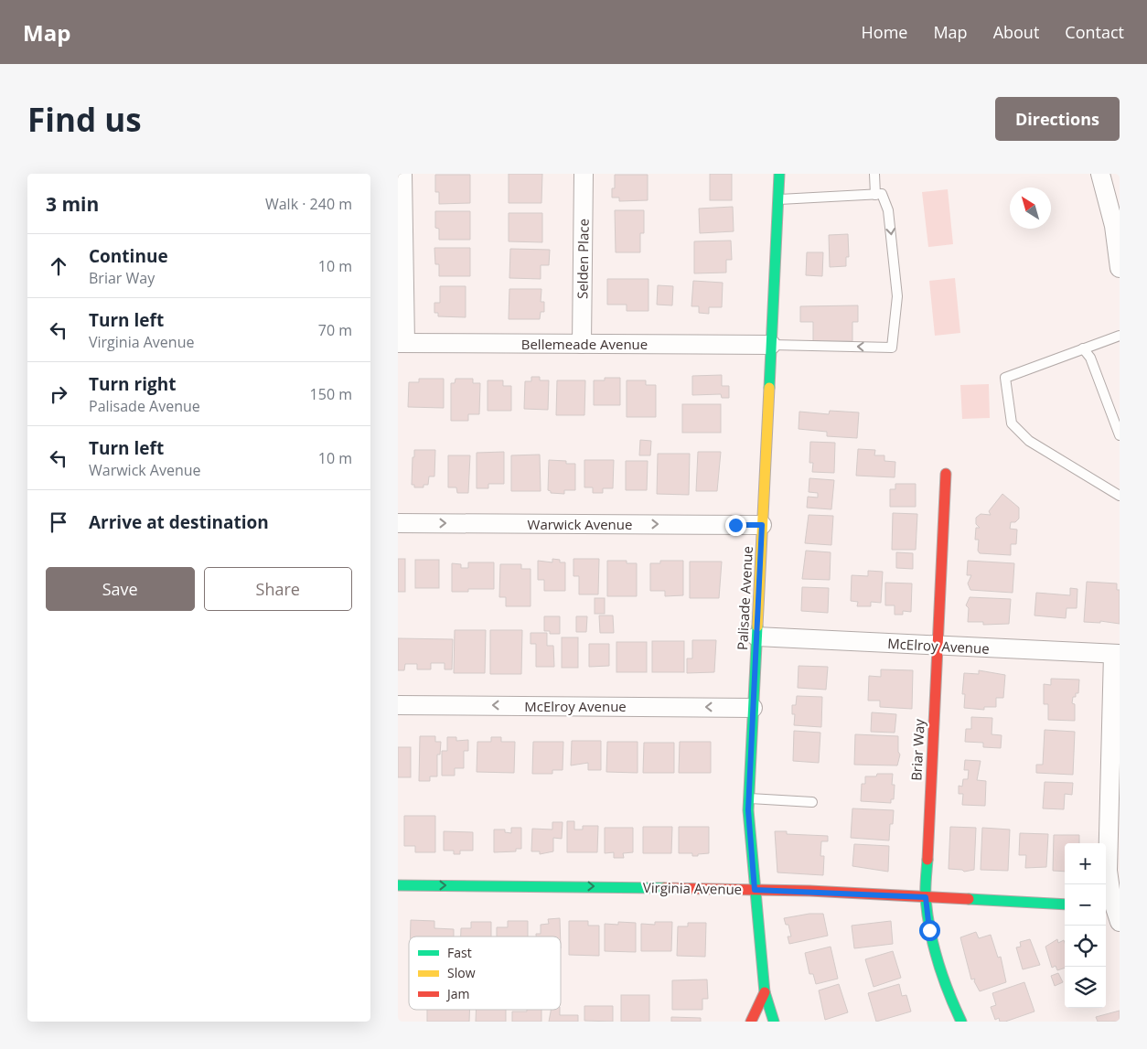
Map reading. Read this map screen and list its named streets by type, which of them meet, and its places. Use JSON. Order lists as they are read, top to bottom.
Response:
{
  "streets": {
    "street": [
      "Selden Place",
      "Bellemeade Avenue",
      "Warwick Avenue",
      "Palisade Avenue",
      "McElroy Avenue",
      "Briar Way",
      "Virginia Avenue"
    ]
  },
  "crossings": [
    ["Selden Place", "Bellemeade Avenue"],
    ["Bellemeade Avenue", "Palisade Avenue"],
    ["Warwick Avenue", "Palisade Avenue"],
    ["Palisade Avenue", "McElroy Avenue"],
    ["Palisade Avenue", "Virginia Avenue"],
    ["McElroy Avenue", "Briar Way"],
    ["Briar Way", "Virginia Avenue"]
  ],
  "one_way": ["Warwick Avenue", "McElroy Avenue", "Virginia Avenue"],
  "legend": ["Fast", "Slow", "Jam"],
  "north": "top left",
  "page": {
    "header": "Map",
    "nav": [
      "Home",
      "Map",
      "About",
      "Contact"
    ],
    "buttons": [
      "Directions",
      ["Save", "Share"]
    ],
    "title": "Find us",
    "heading": ["3 min", "Walk · 240 m"],
    "list": [
      ["Continue", "Briar Way", "10 m"],
      ["Turn left", "Virginia Avenue", "70 m"],
      ["Turn right", "Palisade Avenue", "150 m"],
      ["Turn left", "Warwick Avenue", "10 m"],
      "Arrive at destination"
    ],
    "map_buttons": ["+", "−"]
  }
}
